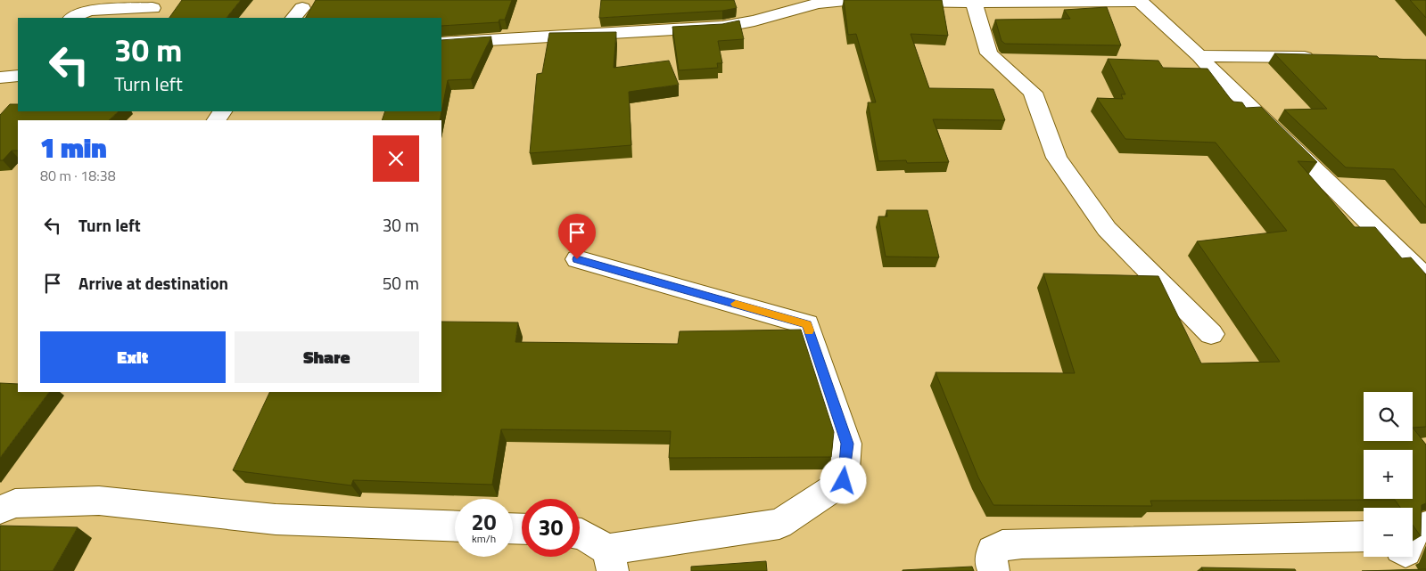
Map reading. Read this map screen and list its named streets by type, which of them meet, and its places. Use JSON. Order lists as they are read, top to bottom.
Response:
{
  "page": {
    "turn": ["30 m", "Turn left"],
    "heading": ["1 min", "80 m · 18:38"],
    "list": [
      {
        "name": "Turn left",
        "value": "30 m"
      },
      {
        "name": "Arrive at destination",
        "value": "50 m"
      }
    ],
    "buttons": ["Exit", "Share"],
    "map_buttons": ["+", "−"],
    "speed": "20 km/h",
    "limit": "30"
  }
}
